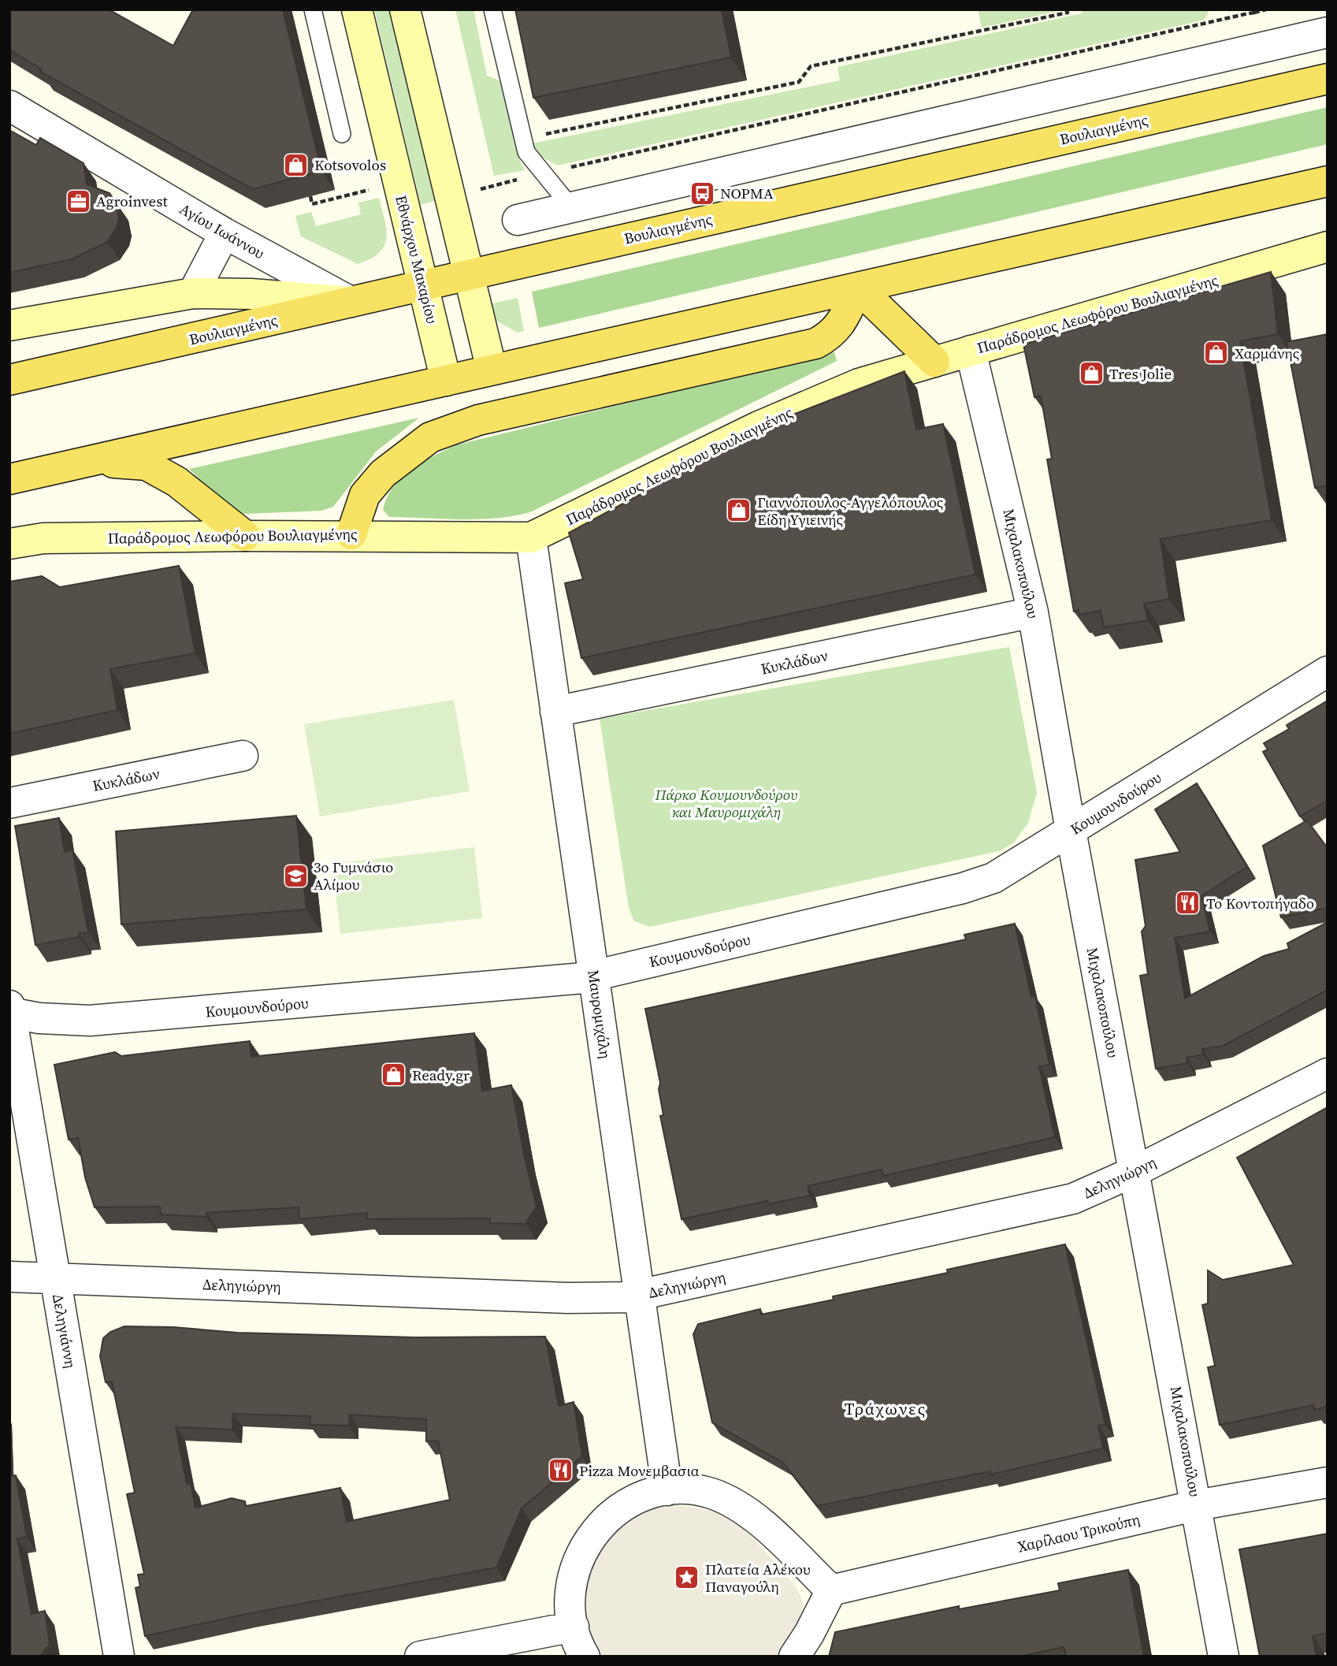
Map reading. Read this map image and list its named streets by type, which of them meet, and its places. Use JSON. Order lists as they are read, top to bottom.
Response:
{
  "streets": {
    "main road": ["Βουλιαγμένης"],
    "street": [
      "Αγίου Ιωάννου",
      "Εθνάρχου Μακαρίου",
      "Παράδρομος Λεωφόρου Βουλιαγμένης",
      "Μιχαλακοπούλου",
      "Κυκλάδων",
      "Κουμουνδούρου",
      "Μαυρομιχάλη",
      "Δεληγιώργη",
      "Δεληγιάννη",
      "Χαρίλαου Τρικούπη"
    ]
  },
  "crossings": [
    ["Βουλιαγμένης", "Αγίου Ιωάννου"],
    ["Βουλιαγμένης", "Εθνάρχου Μακαρίου"],
    ["Παράδρομος Λεωφόρου Βουλιαγμένης", "Μιχαλακοπούλου"],
    ["Παράδρομος Λεωφόρου Βουλιαγμένης", "Μαυρομιχάλη"],
    ["Μιχαλακοπούλου", "Κυκλάδων"],
    ["Μιχαλακοπούλου", "Κουμουνδούρου"],
    ["Μιχαλακοπούλου", "Δεληγιώργη"],
    ["Μιχαλακοπούλου", "Χαρίλαου Τρικούπη"],
    ["Κυκλάδων", "Μαυρομιχάλη"],
    ["Κουμουνδούρου", "Μαυρομιχάλη"],
    ["Κουμουνδούρου", "Δεληγιάννη"],
    ["Μαυρομιχάλη", "Δεληγιώργη"],
    ["Δεληγιώργη", "Δεληγιάννη"]
  ],
  "districts": ["Τράχωνες"],
  "parks": ["Πάρκο Κουμουνδούρου και Μαυρομιχάλη"],
  "places": {
    "shop": [
      "Kotsovolos",
      "Χαρμάνης",
      "Tres Jolie",
      "Γιαννόπουλος-Αγγελόπουλος Είδη Υγιεινής",
      "Ready.gr"
    ],
    "bus stop": ["ΝΟΡΜΑ"],
    "office": ["Agroinvest"],
    "school or university": ["3ο Γυμνάσιο Αλίμου"],
    "restaurant": ["Το Κοντοπήγαδο", "Pizza Μονεμβασια"],
    "place": ["Πλατεία Αλέκου Παναγούλη"]
  }
}
